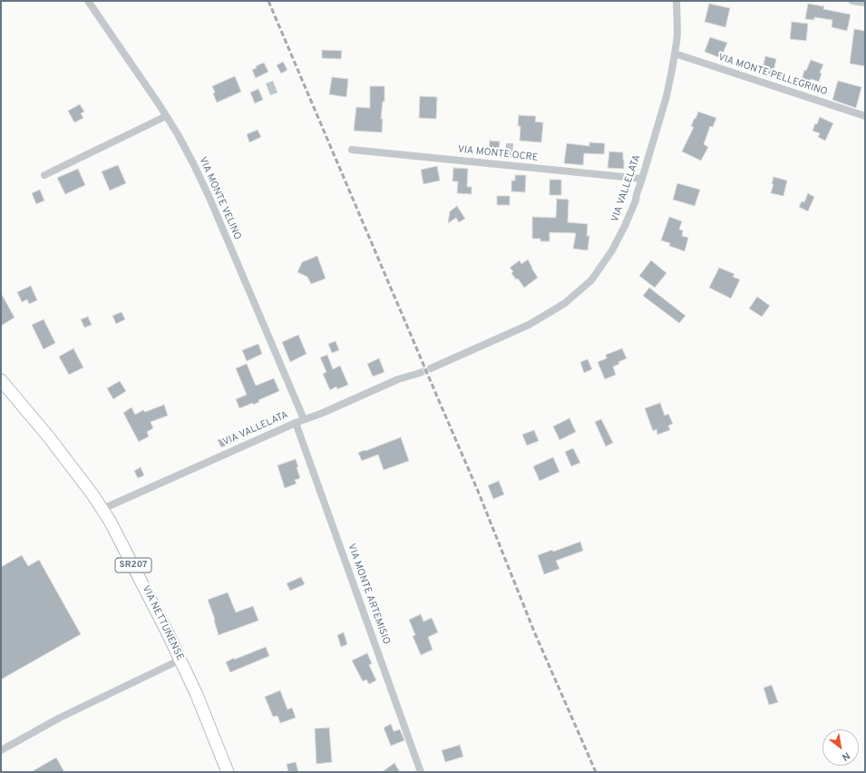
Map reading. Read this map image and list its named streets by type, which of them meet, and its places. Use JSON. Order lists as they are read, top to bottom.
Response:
{
  "streets": {
    "main road": ["SR207", "VIA NETTUNENSE"],
    "street": [
      "VIA MONTE PELLEGRINO",
      "VIA MONTE OCRE",
      "VIA VALLELATA",
      "VIA MONTE VELINO",
      "VIA MONTE ARTEMISIO"
    ]
  },
  "crossings": [
    ["VIA MONTE PELLEGRINO", "VIA VALLELATA"],
    ["VIA MONTE OCRE", "VIA VALLELATA"],
    ["VIA VALLELATA", "VIA MONTE VELINO"],
    ["VIA VALLELATA", "VIA MONTE ARTEMISIO"],
    ["VIA VALLELATA", "VIA NETTUNENSE"]
  ],
  "north": "bottom right"
}
